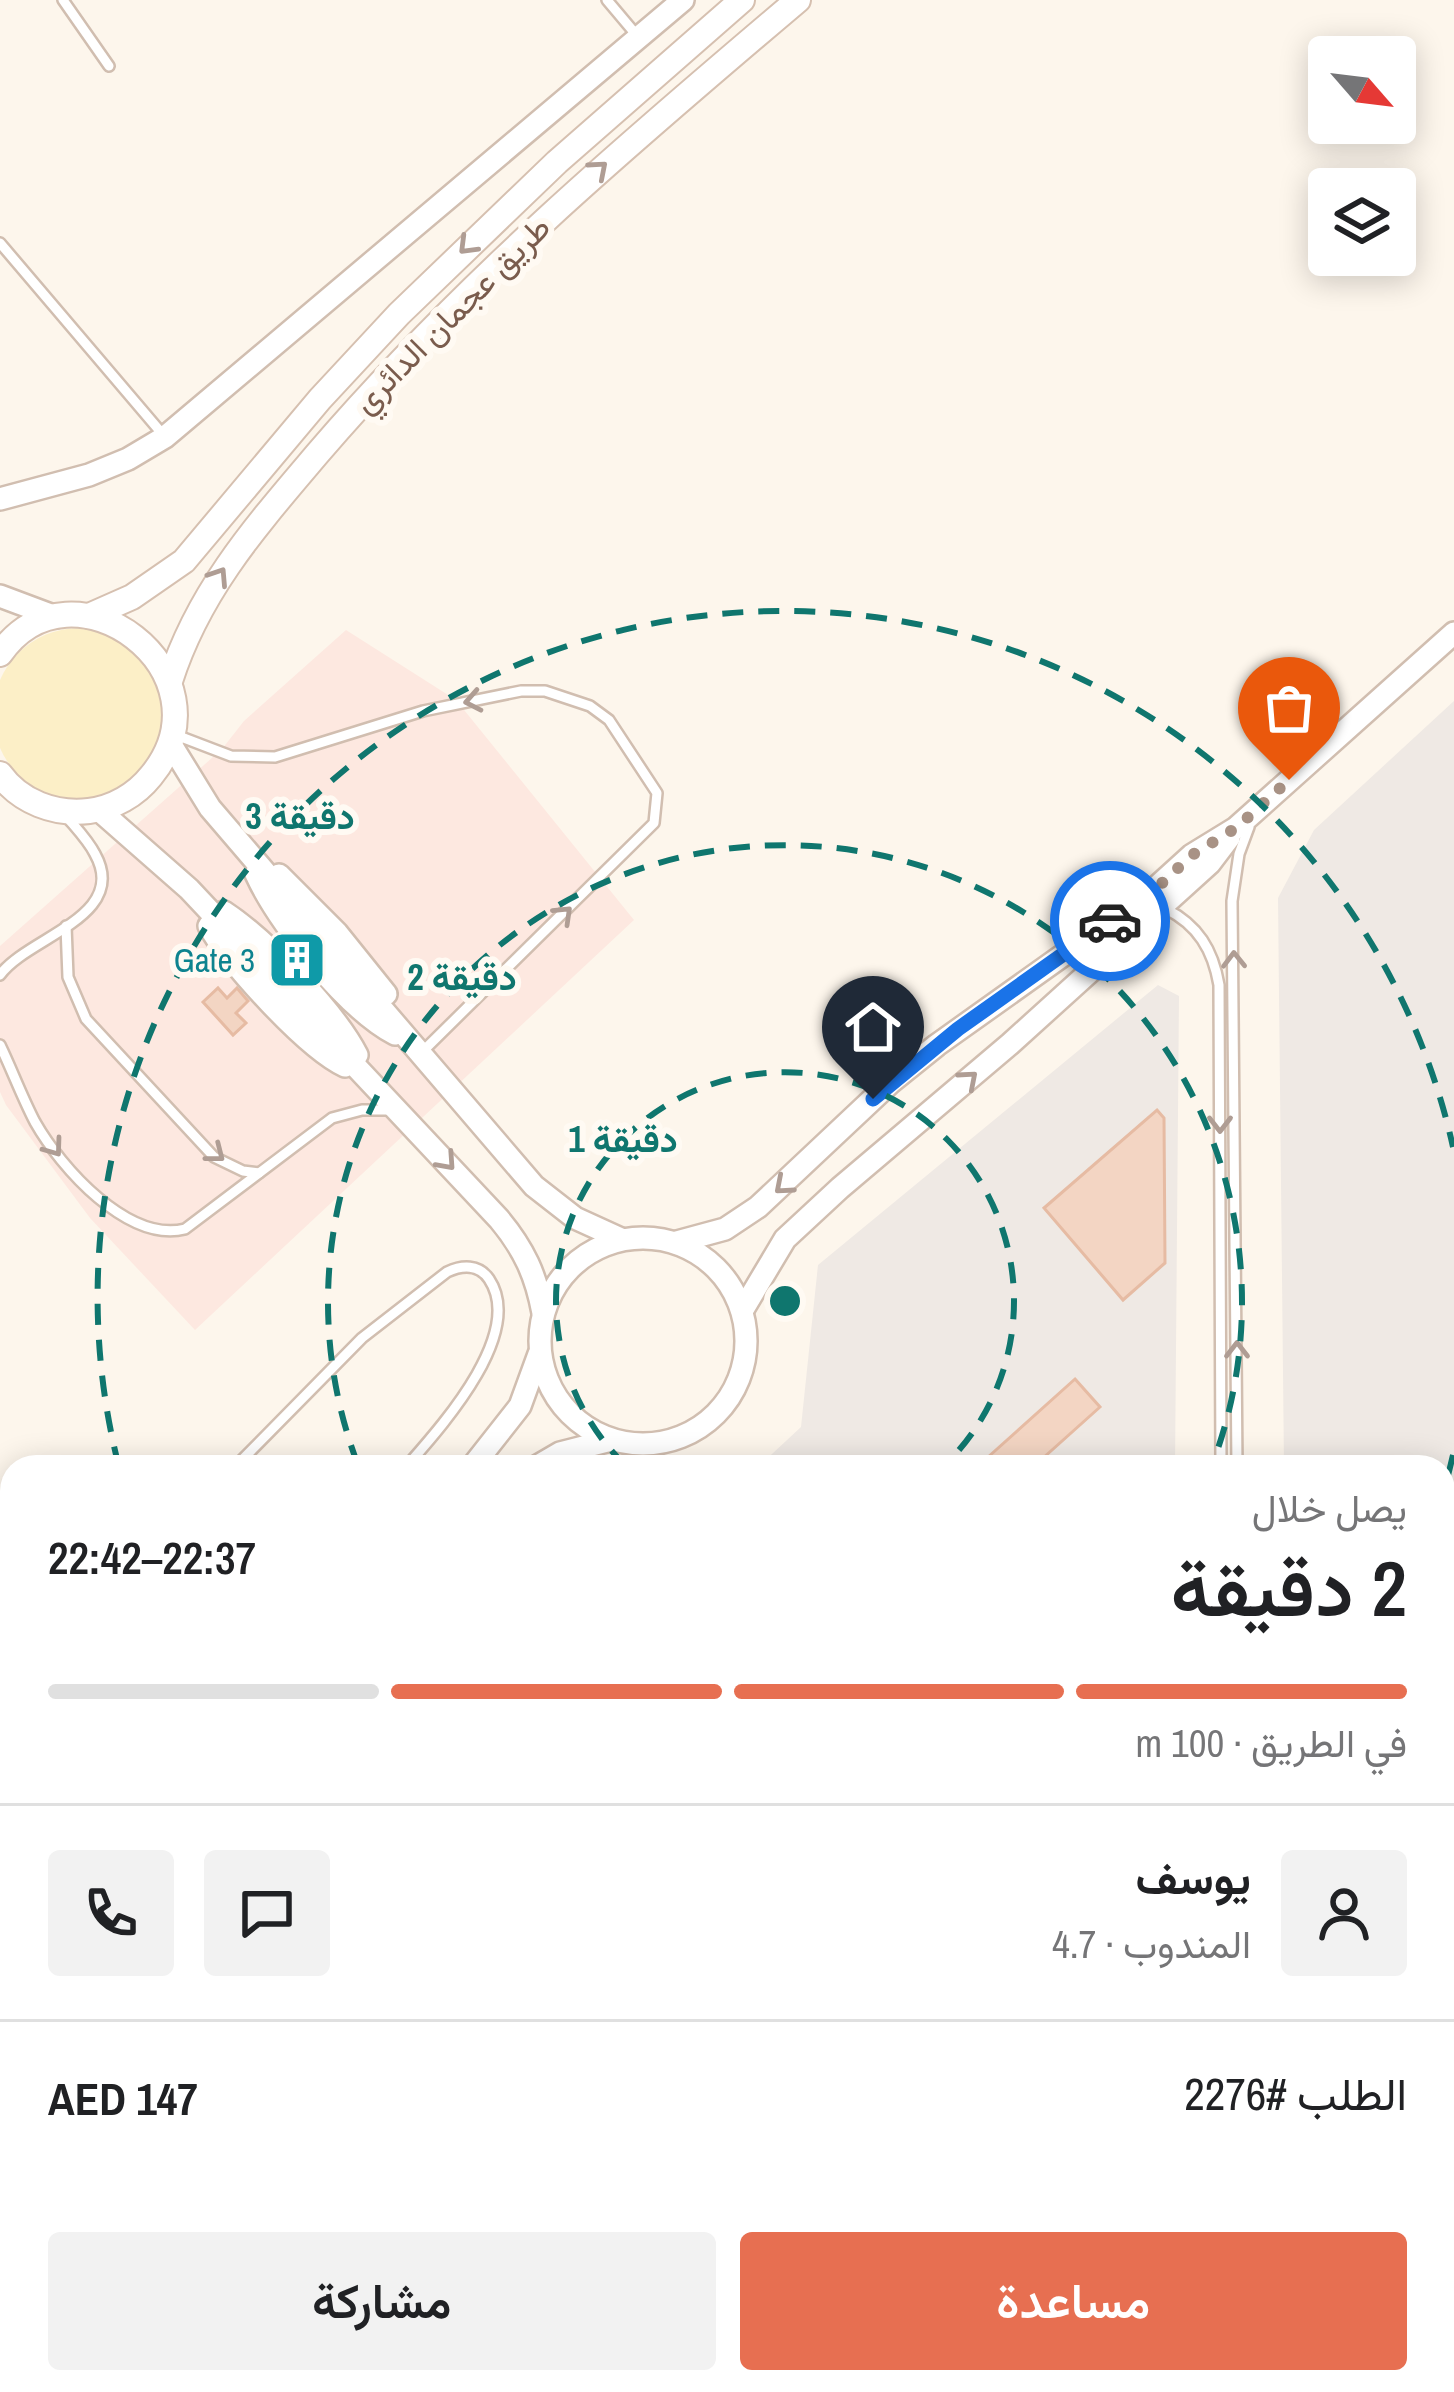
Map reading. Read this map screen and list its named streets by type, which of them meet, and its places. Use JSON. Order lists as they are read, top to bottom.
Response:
{
  "streets": {
    "main road": ["طريق عجمان الدائري"]
  },
  "places": {
    "building": ["Gate 3"]
  },
  "north": "bottom right",
  "page": {
    "heading": ["2 دقيقة", "يصل خلال", "22:37–22:42"],
    "panel": [
      "يوسف",
      "المندوب · 4.7",
      "الطلب #2276",
      "AED 147"
    ],
    "bar": "في الطريق · 100 m",
    "buttons": ["مساعدة", "مشاركة"]
  },
  "rings": ["3 دقيقة", "2 دقيقة", "1 دقيقة"]
}
